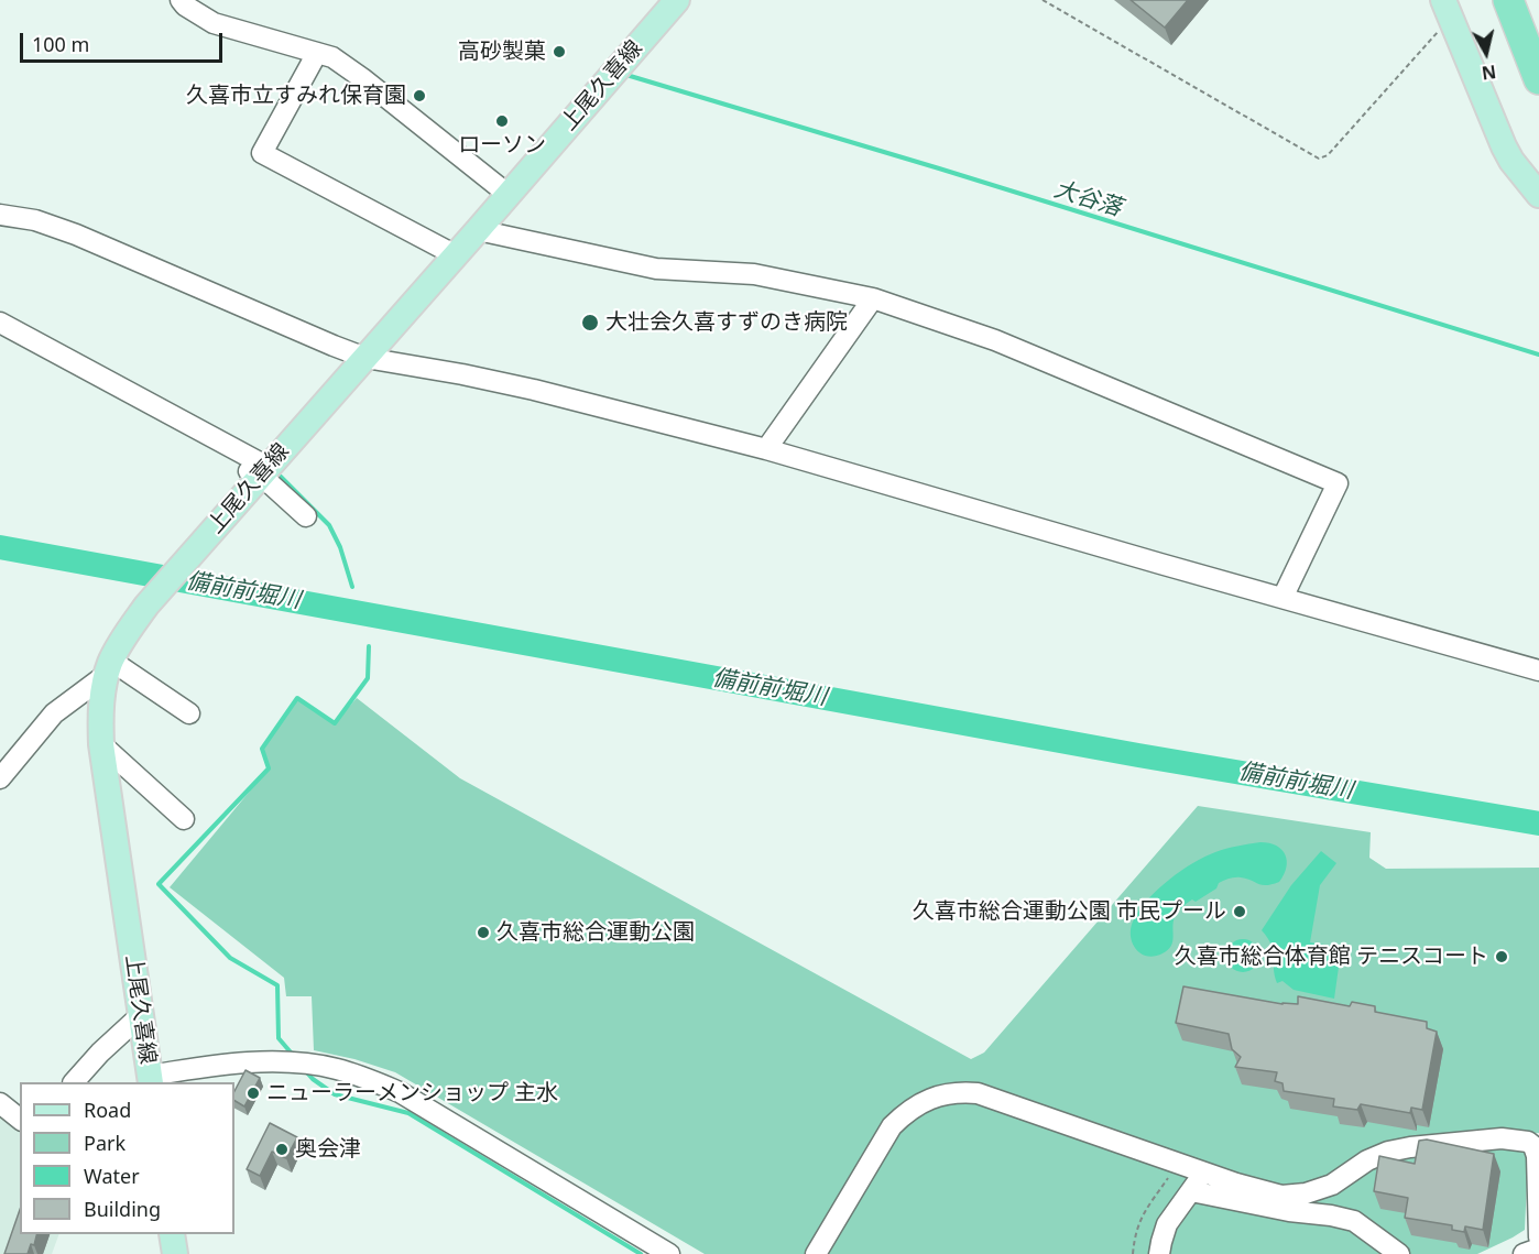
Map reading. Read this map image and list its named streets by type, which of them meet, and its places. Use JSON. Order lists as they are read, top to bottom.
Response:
{
  "streets": {
    "main road": ["上尾久喜線"]
  },
  "water": ["大谷落", "備前前堀川"],
  "places": [
    "高砂製菓",
    "久喜市立すみれ保育園",
    "ローソン",
    "大壮会久喜すずのき病院",
    "久喜市総合運動公園 市民プール",
    "久喜市総合運動公園",
    "久喜市総合体育館 テニスコート",
    "ニューラーメンショップ 主水",
    "奥会津"
  ],
  "legend": [
    "Road",
    "Park",
    "Water",
    "Building"
  ],
  "scale_bar": "100 m",
  "north": "bottom"
}
